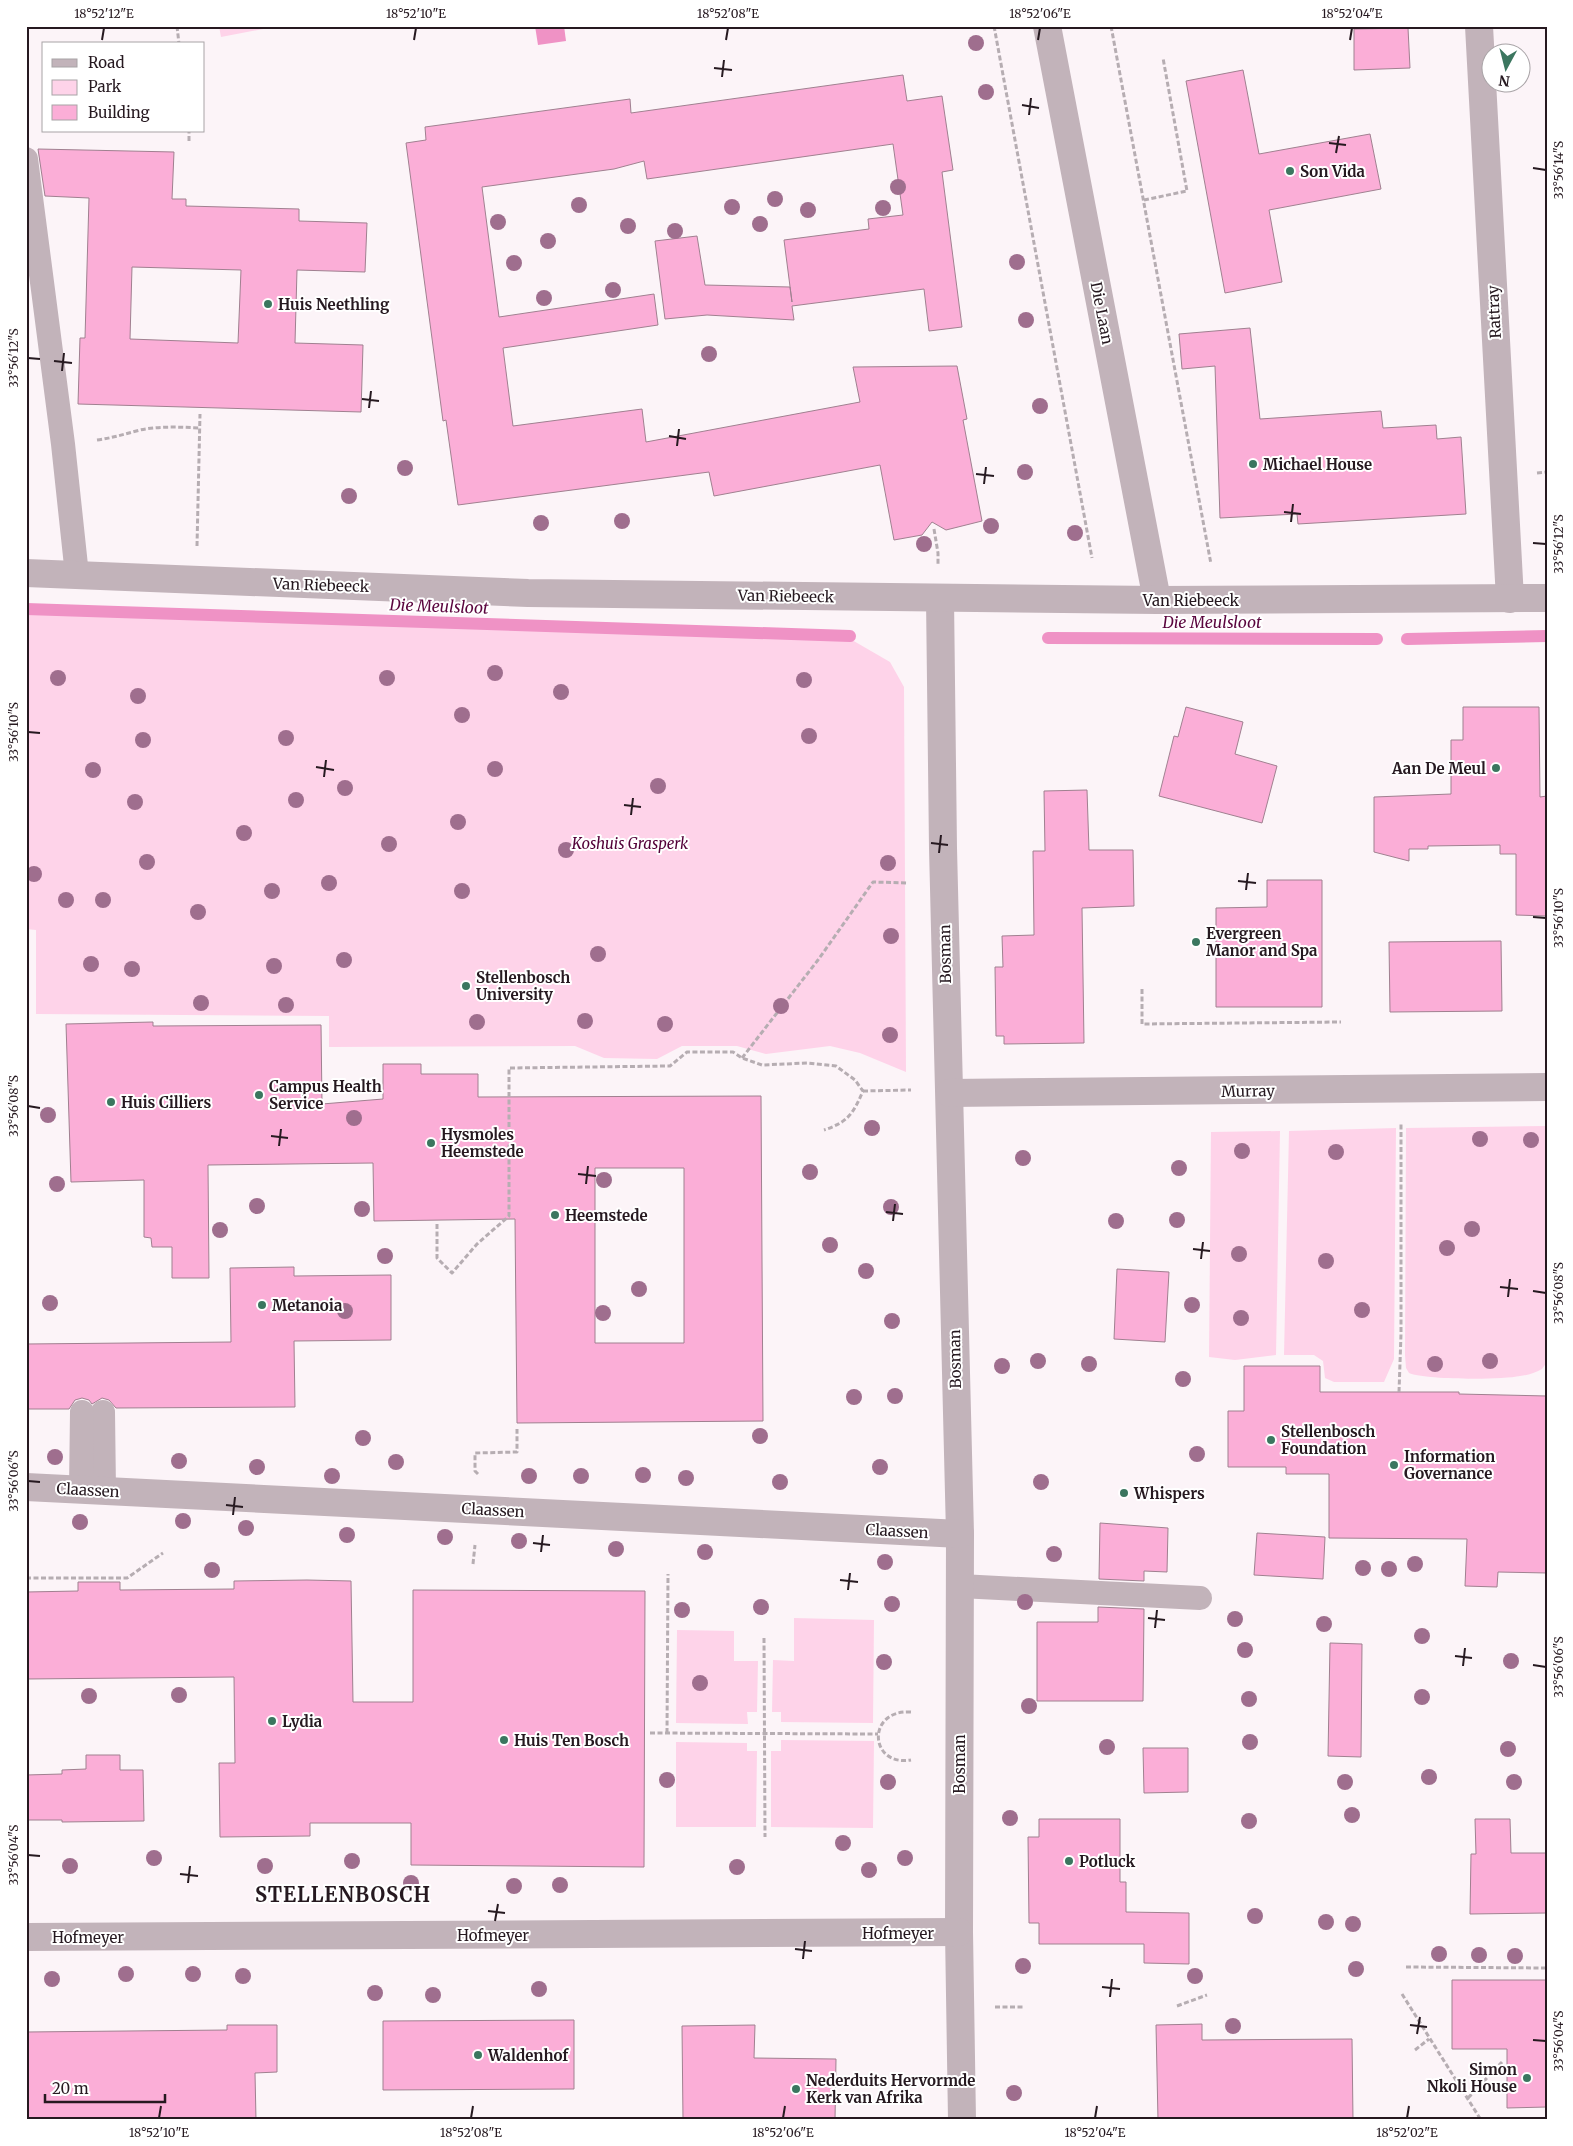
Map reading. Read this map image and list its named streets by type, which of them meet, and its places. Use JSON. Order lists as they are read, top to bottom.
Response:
{
  "streets": {
    "street": [
      "Rattray",
      "Die Laan",
      "Van Riebeeck",
      "Bosman",
      "Murray",
      "Claassen",
      "Hofmeyer"
    ]
  },
  "crossings": [
    ["Rattray", "Van Riebeeck"],
    ["Die Laan", "Van Riebeeck"],
    ["Van Riebeeck", "Bosman"],
    ["Bosman", "Murray"],
    ["Bosman", "Claassen"],
    ["Bosman", "Hofmeyer"]
  ],
  "districts": ["STELLENBOSCH"],
  "water": ["Die Meulsloot"],
  "parks": ["Koshuis Grasperk"],
  "places": [
    "Son Vida",
    "Huis Neethling",
    "Michael House",
    "Aan De Meul",
    "Evergreen Manor and Spa",
    "Stellenbosch University",
    "Campus Health Service",
    "Huis Cilliers",
    "Hysmoles Heemstede",
    "Heemstede",
    "Metanoia",
    "Stellenbosch Foundation",
    "Information Governance",
    "Whispers",
    "Lydia",
    "Huis Ten Bosch",
    "Potluck",
    "Waldenhof",
    "Simon Nkoli House",
    "Nederduits Hervormde Kerk van Afrika"
  ],
  "legend": ["Road", "Park", "Building"],
  "scale_bar": "20 m",
  "north": "bottom",
  "coordinates": [
    "18°52'12\"E",
    "18°52'10\"E",
    "18°52'08\"E",
    "18°52'06\"E",
    "18°52'04\"E",
    "33°56'14\"S",
    "33°56'12\"S",
    "33°56'10\"S",
    "33°56'08\"S",
    "33°56'06\"S",
    "33°56'04\"S",
    "18°52'02\"E"
  ]
}
